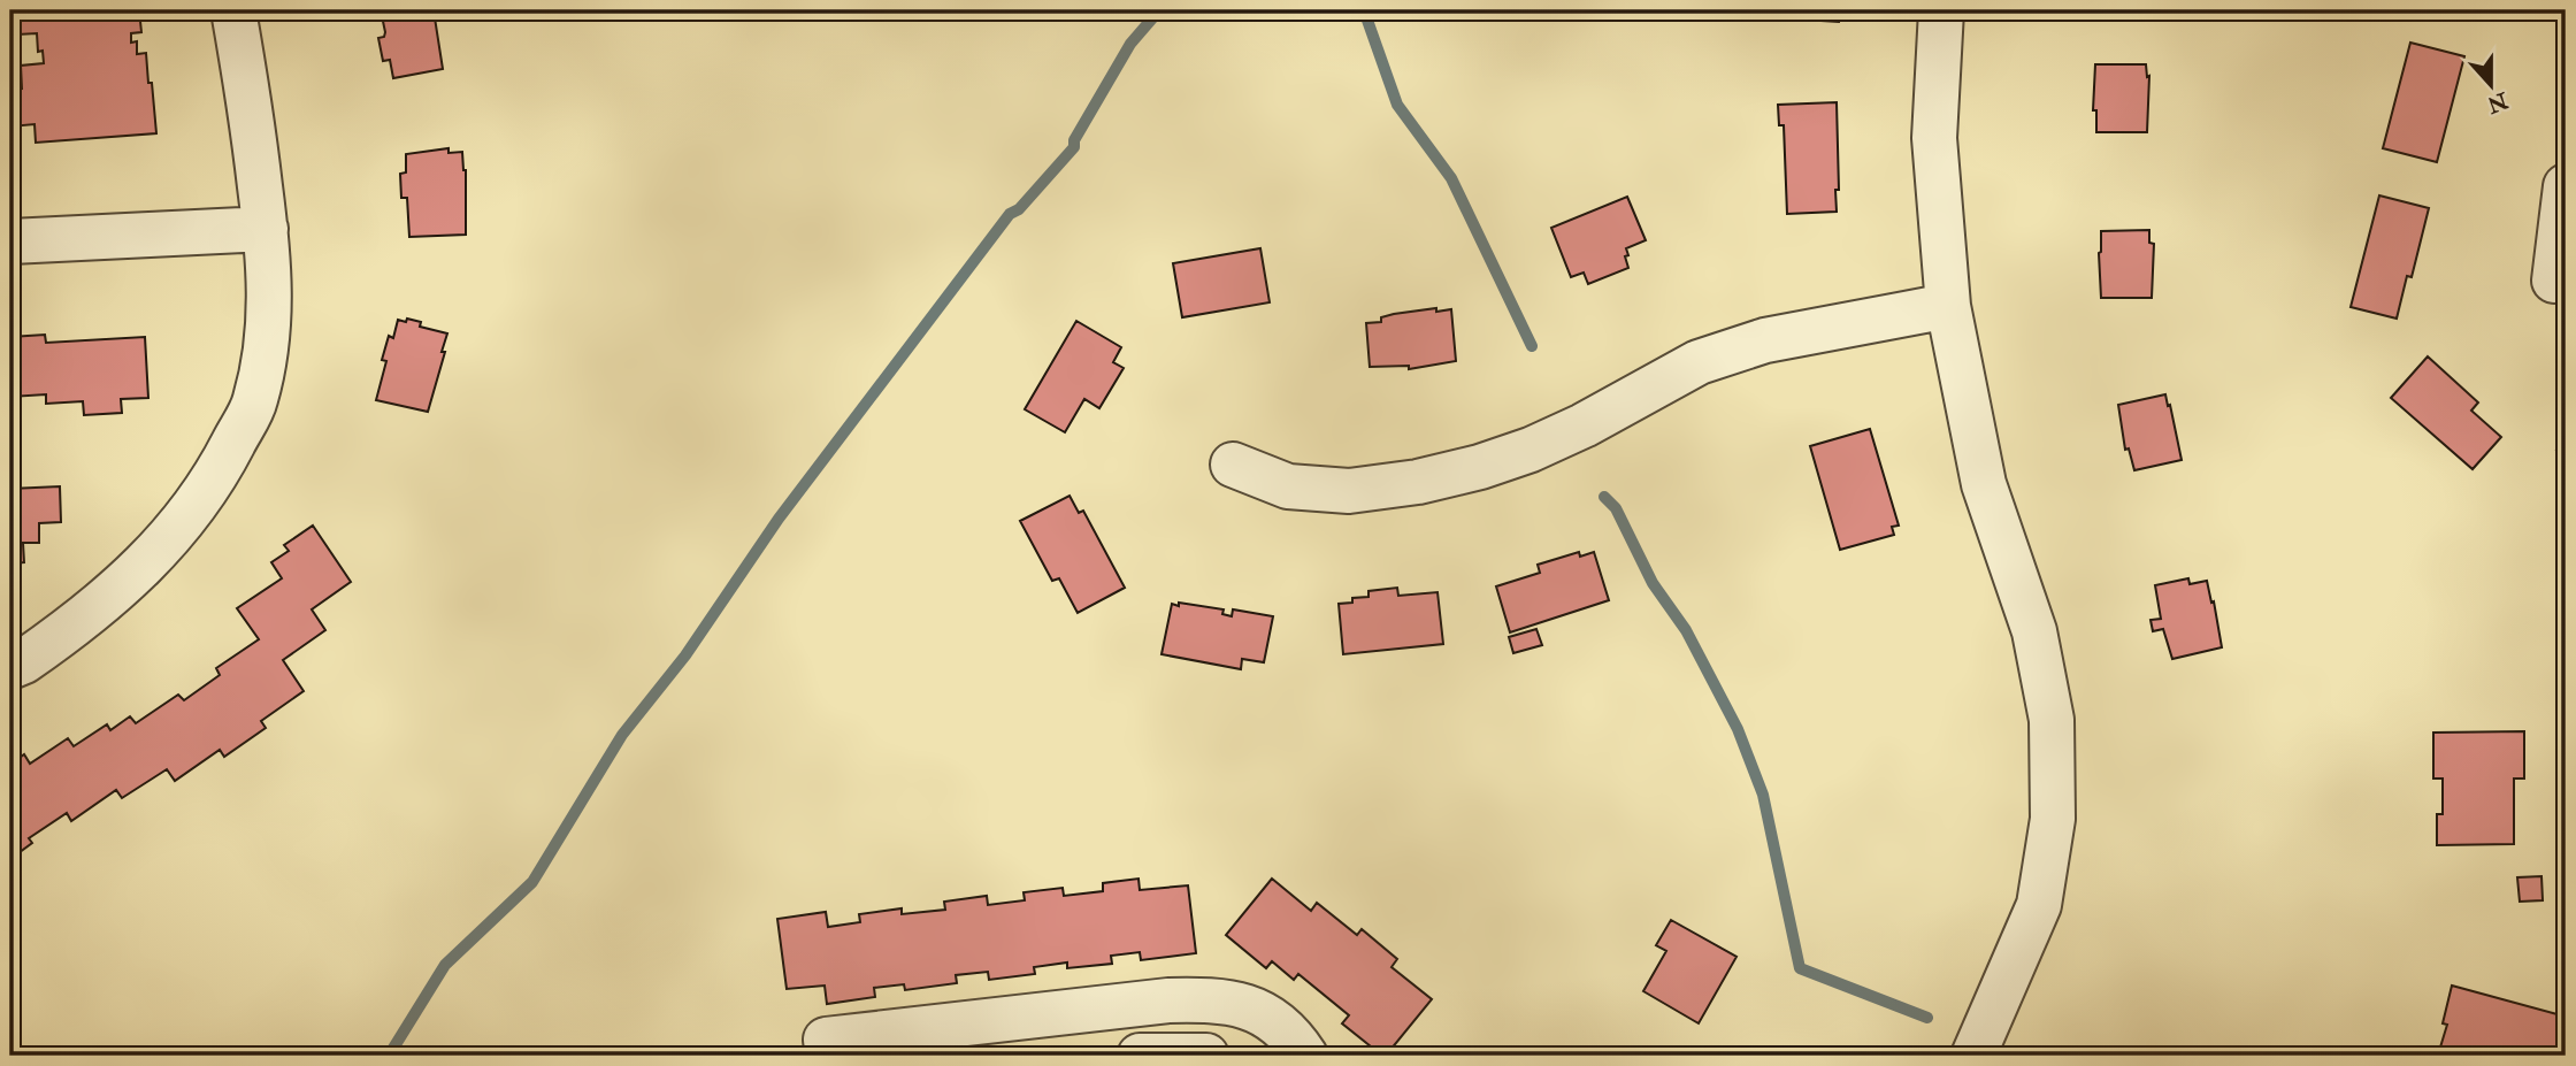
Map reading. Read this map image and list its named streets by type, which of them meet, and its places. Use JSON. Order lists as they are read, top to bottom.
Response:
{
  "north": "bottom"
}
